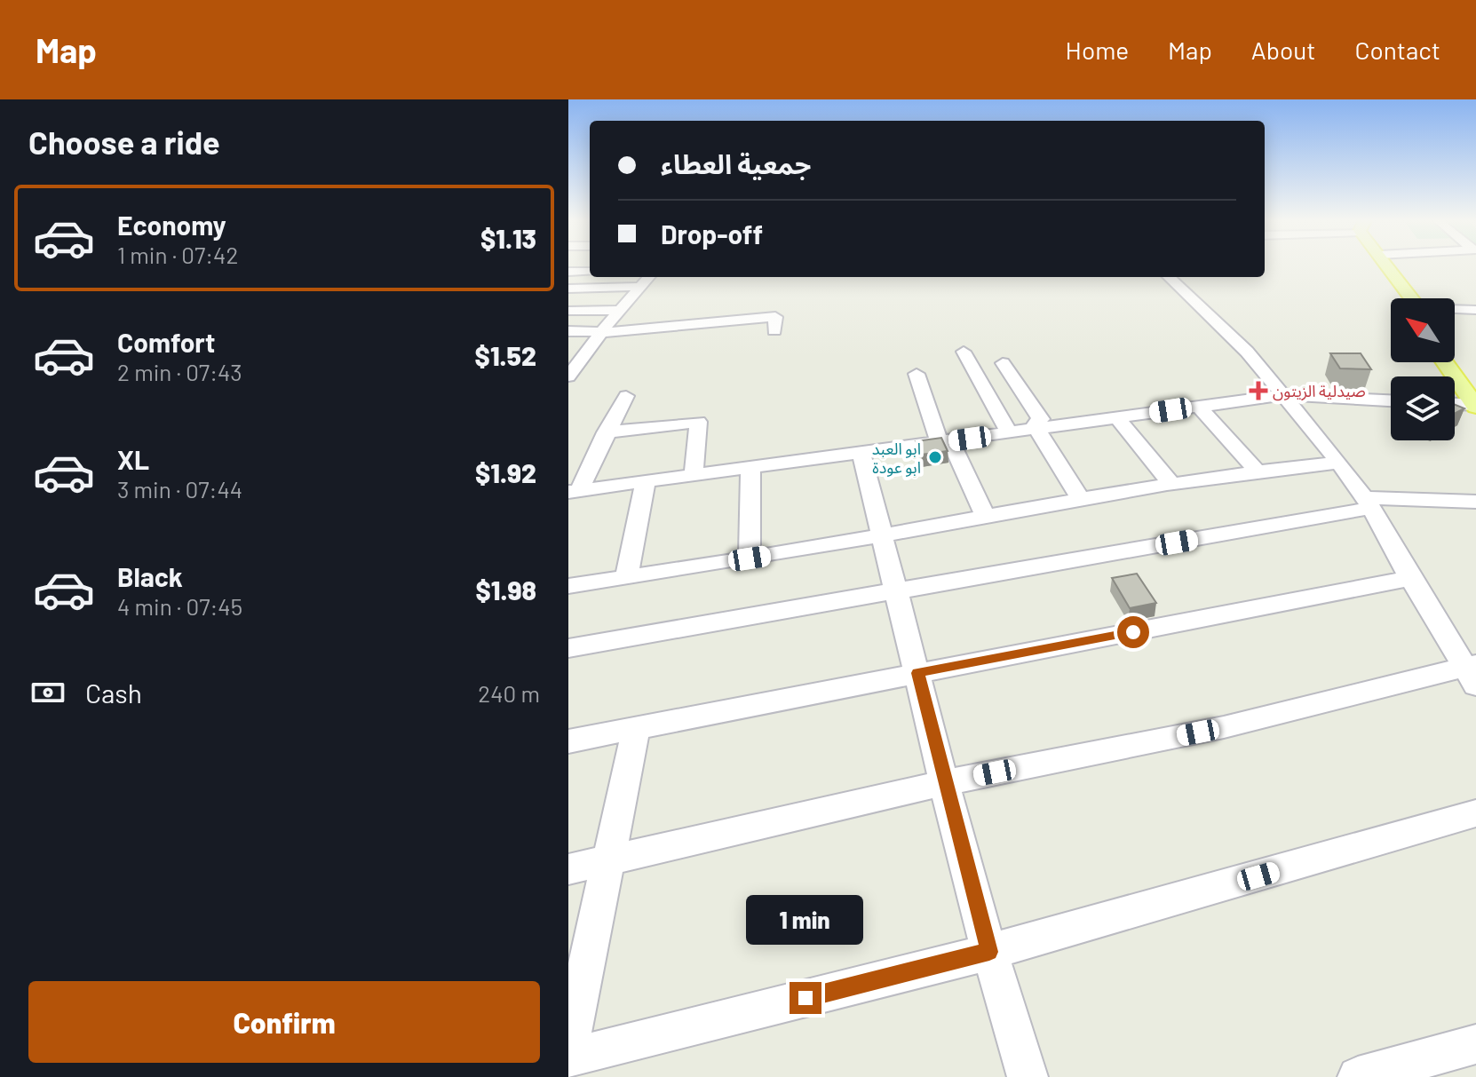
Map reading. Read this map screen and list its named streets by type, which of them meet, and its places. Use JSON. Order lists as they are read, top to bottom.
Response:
{
  "places": {
    "health": ["صيدلية الزيتون"],
    "other": ["ابو العبد ابو عودة"]
  },
  "north": "top left",
  "page": {
    "header": "Map",
    "nav": [
      "Home",
      "Map",
      "About",
      "Contact"
    ],
    "heading": "Choose a ride",
    "banner": ["جمعية العطاء", "Drop-off"],
    "list": [
      {
        "name": "Economy",
        "note": "1 min · 07:42",
        "value": "$1.13"
      },
      {
        "name": "Comfort",
        "note": "2 min · 07:43",
        "value": "$1.52"
      },
      {
        "name": "XL",
        "note": "3 min · 07:44",
        "value": "$1.92"
      },
      {
        "name": "Black",
        "note": "4 min · 07:45",
        "value": "$1.98"
      }
    ],
    "pay": ["Cash", "240 m"],
    "bubble": "1 min",
    "buttons": "Confirm"
  }
}
